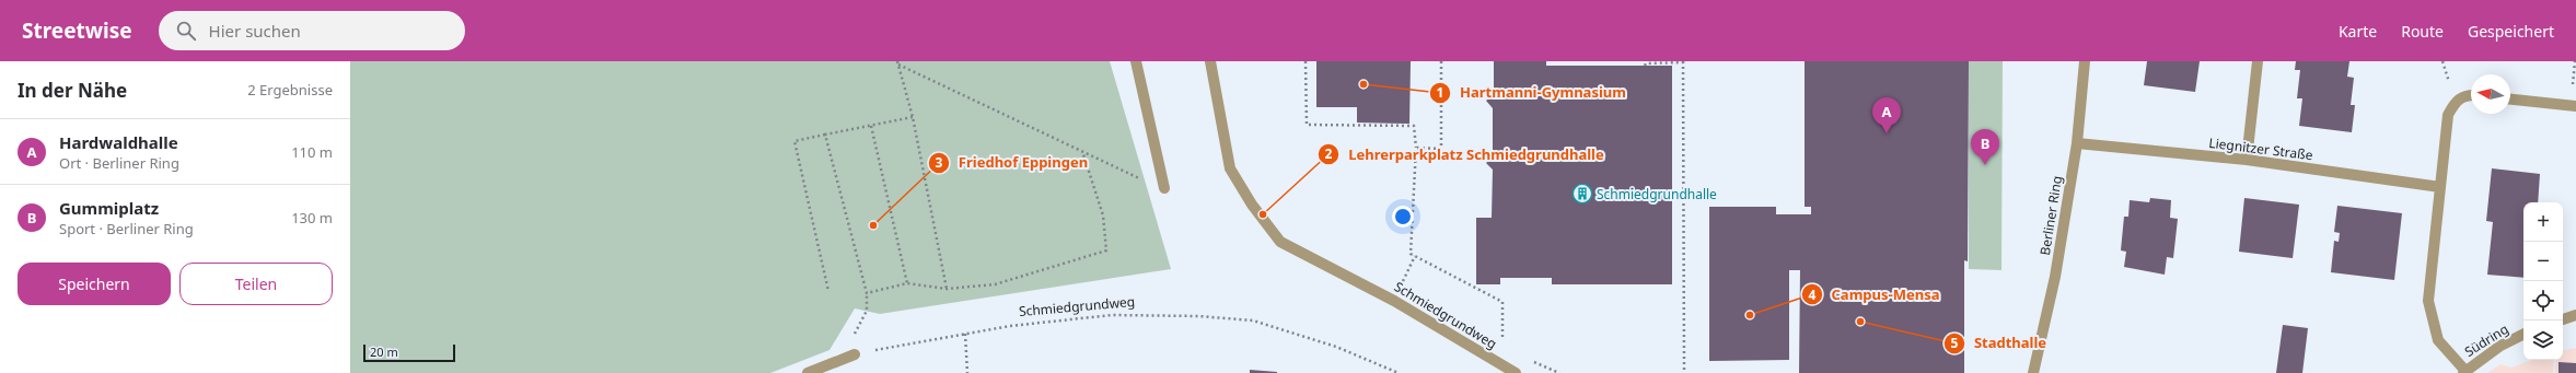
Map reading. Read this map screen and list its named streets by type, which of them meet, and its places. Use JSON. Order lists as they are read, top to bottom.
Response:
{
  "streets": {
    "street": [
      "Liegnitzer Straße",
      "Berliner Ring",
      "Schmiedgrundweg",
      "Südring"
    ]
  },
  "crossings": [
    ["Liegnitzer Straße", "Berliner Ring"]
  ],
  "places": {
    "other": [
      "Hartmanni-Gymnasium",
      "Lehrerparkplatz Schmiedgrundhalle",
      "Friedhof Eppingen",
      "Campus-Mensa",
      "Stadthalle"
    ],
    "building": ["Schmiedgrundhalle"]
  },
  "scale_bar": "20 m",
  "north": "left",
  "page": {
    "header": "Streetwise",
    "search": "Hier suchen",
    "nav": ["Karte", "Route", "Gespeichert"],
    "heading": ["In der Nähe", "2 Ergebnisse"],
    "pins": ["A", "B"],
    "list": [
      {
        "mark": "A",
        "name": "Hardwaldhalle",
        "note": "Ort · Berliner Ring",
        "value": "110 m"
      },
      {
        "mark": "B",
        "name": "Gummiplatz",
        "note": "Sport · Berliner Ring",
        "value": "130 m"
      }
    ],
    "map_buttons": ["+", "−"],
    "buttons": ["Speichern", "Teilen"],
    "scale": "20 m"
  }
}
